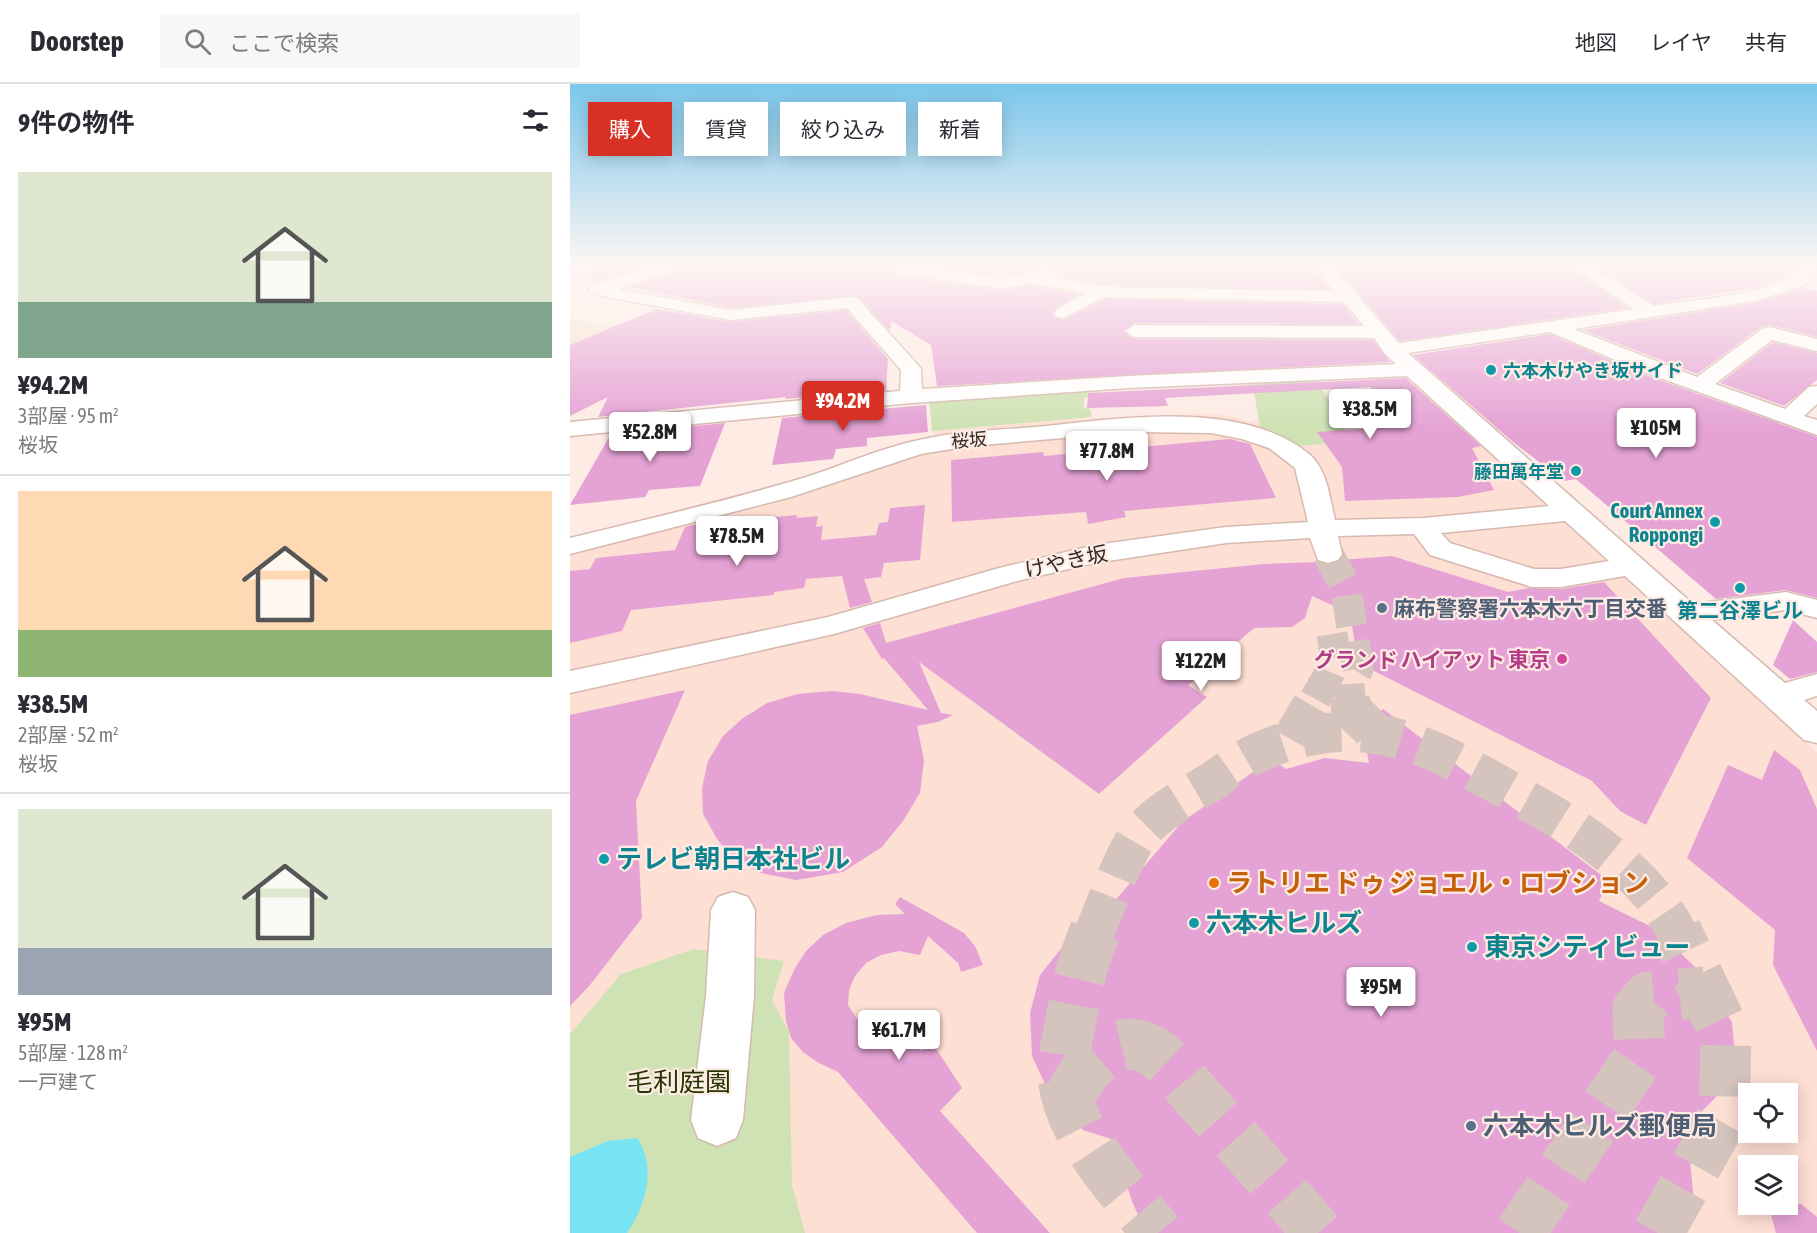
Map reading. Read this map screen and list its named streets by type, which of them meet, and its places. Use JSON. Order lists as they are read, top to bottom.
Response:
{
  "streets": {
    "street": ["桜坂", "けやき坂"]
  },
  "crossings": [
    ["桜坂", "けやき坂"]
  ],
  "parks": ["毛利庭園"],
  "places": [
    "六本木けやき坂サイド",
    "藤田萬年堂",
    "Court Annex Roppongi",
    "第二谷澤ビル",
    "麻布警察署六本木六丁目交番",
    "グランド ハイアット 東京",
    "テレビ朝日本社ビル",
    "ラトリエ ドゥ ジョエル・ロブション",
    "六本木ヒルズ",
    "東京シティビュー",
    "六本木ヒルズ郵便局"
  ],
  "page": {
    "header": "Doorstep",
    "search": "ここで検索",
    "nav": ["地図", "レイヤ", "共有"],
    "heading": "9件の物件",
    "chip": [
      "購入",
      "賃貸",
      "絞り込み",
      "新着"
    ],
    "list": [
      {
        "name": "¥94.2M",
        "note": "3部屋 · 95 m² · 桜坂"
      },
      {
        "name": "¥38.5M",
        "note": "2部屋 · 52 m² · 桜坂"
      },
      {
        "name": "¥95M",
        "note": "5部屋 · 128 m² · 一戸建て"
      }
    ],
    "price": [
      "¥94.2M",
      "¥38.5M",
      "¥105M",
      "¥52.8M",
      "¥77.8M",
      "¥78.5M",
      "¥122M",
      "¥95M",
      "¥61.7M"
    ]
  }
}
